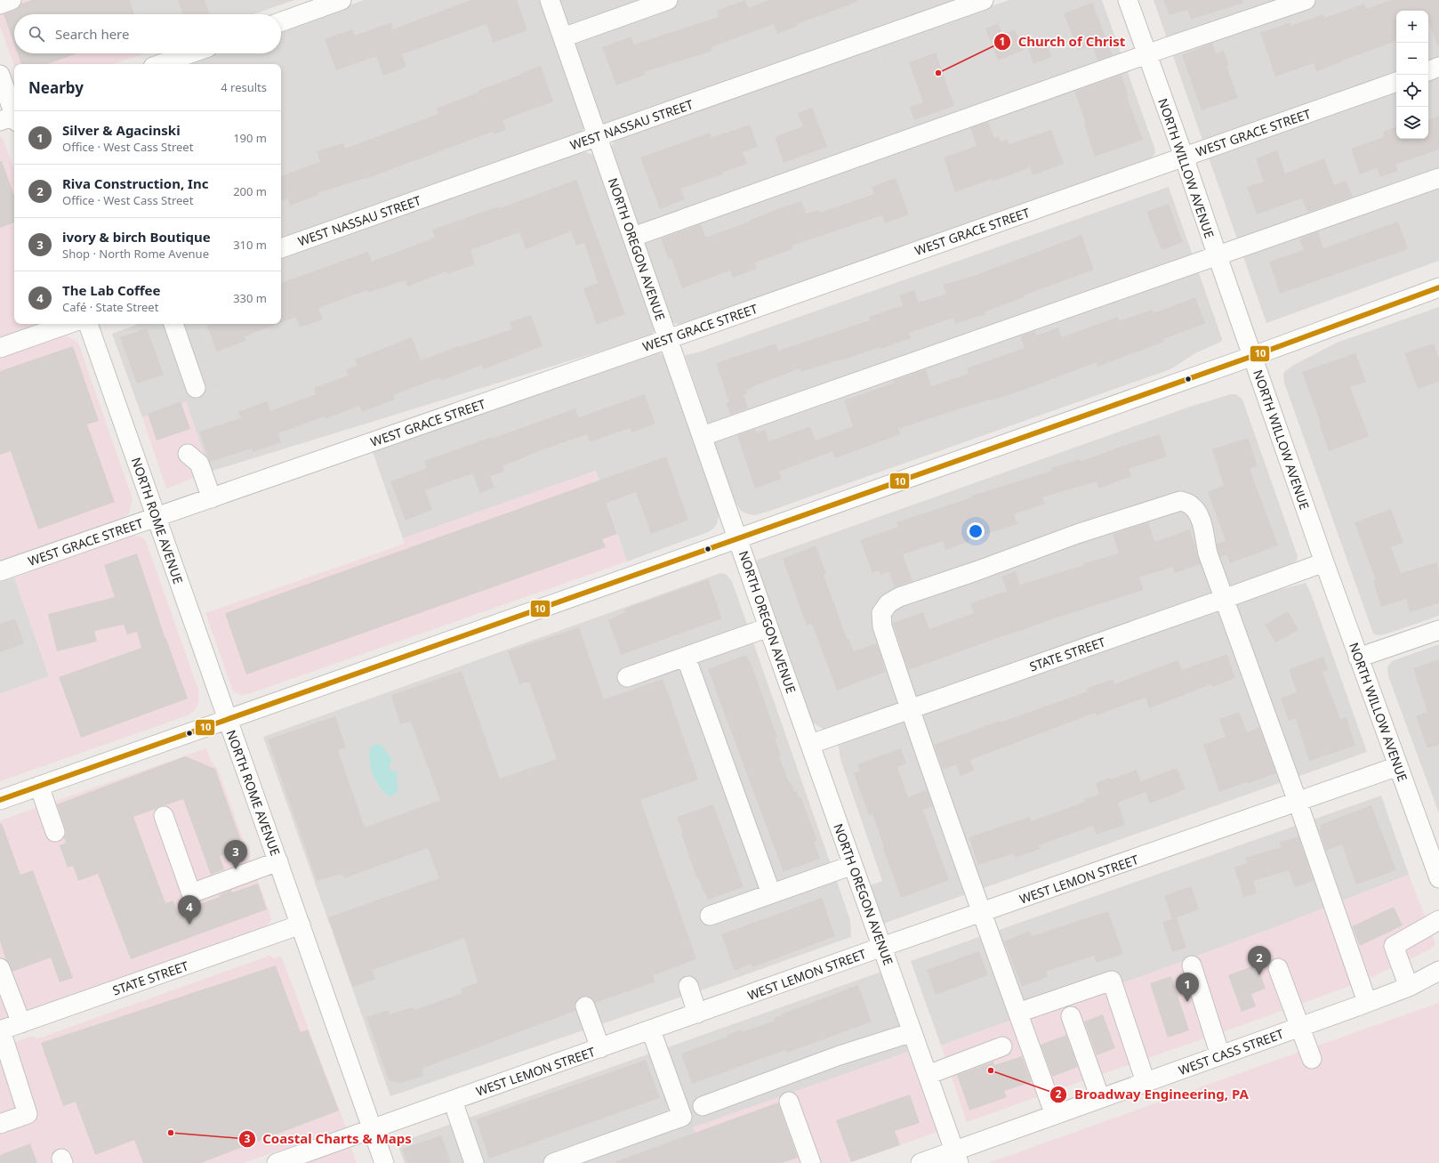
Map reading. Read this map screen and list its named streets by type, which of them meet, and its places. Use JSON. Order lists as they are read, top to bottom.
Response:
{
  "streets": {
    "street": [
      "WEST NASSAU STREET",
      "WEST GRACE STREET",
      "NORTH WILLOW AVENUE",
      "NORTH OREGON AVENUE",
      "NORTH ROME AVENUE",
      "STATE STREET",
      "WEST LEMON STREET",
      "WEST CASS STREET"
    ]
  },
  "crossings": [
    ["WEST NASSAU STREET", "NORTH OREGON AVENUE"],
    ["WEST GRACE STREET", "NORTH WILLOW AVENUE"],
    ["WEST GRACE STREET", "NORTH OREGON AVENUE"],
    ["WEST GRACE STREET", "NORTH ROME AVENUE"],
    ["NORTH WILLOW AVENUE", "STATE STREET"],
    ["NORTH WILLOW AVENUE", "WEST LEMON STREET"],
    ["NORTH OREGON AVENUE", "STATE STREET"],
    ["NORTH OREGON AVENUE", "WEST LEMON STREET"],
    ["NORTH OREGON AVENUE", "WEST CASS STREET"],
    ["NORTH ROME AVENUE", "STATE STREET"],
    ["NORTH ROME AVENUE", "WEST LEMON STREET"]
  ],
  "places": ["Church of Christ", "Broadway Engineering, PA", "Coastal Charts & Maps"],
  "lines": ["transit line 10"],
  "page": {
    "map_buttons": ["+", "−"],
    "search": "Search here",
    "heading": ["Nearby", "4 results"],
    "list": [
      {
        "mark": "1",
        "name": "Silver & Agacinski",
        "note": "Office · West Cass Street",
        "value": "190 m"
      },
      {
        "mark": "2",
        "name": "Riva Construction, Inc",
        "note": "Office · West Cass Street",
        "value": "200 m"
      },
      {
        "mark": "3",
        "name": "ivory & birch Boutique",
        "note": "Shop · North Rome Avenue",
        "value": "310 m"
      },
      {
        "mark": "4",
        "name": "The Lab Coffee",
        "note": "Café · State Street",
        "value": "330 m"
      }
    ],
    "pins": [
      "3",
      "4",
      "2",
      "1"
    ]
  }
}
